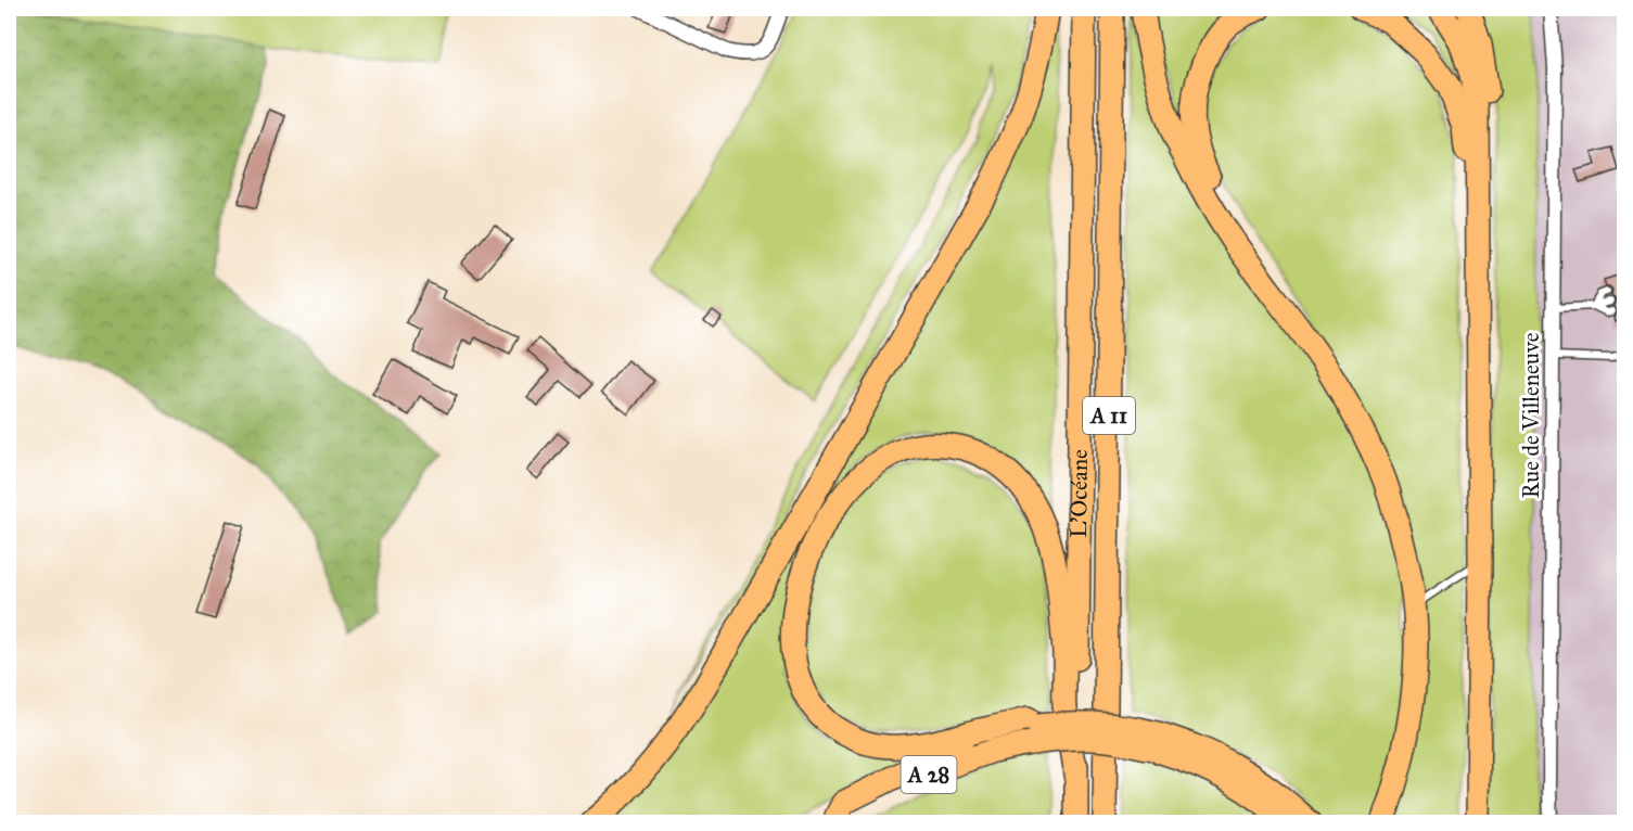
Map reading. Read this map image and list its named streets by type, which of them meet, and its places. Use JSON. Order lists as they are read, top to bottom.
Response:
{
  "streets": {
    "highway": ["A 11", "L’Océane", "A 28"],
    "street": ["Rue de Villeneuve"]
  }
}
